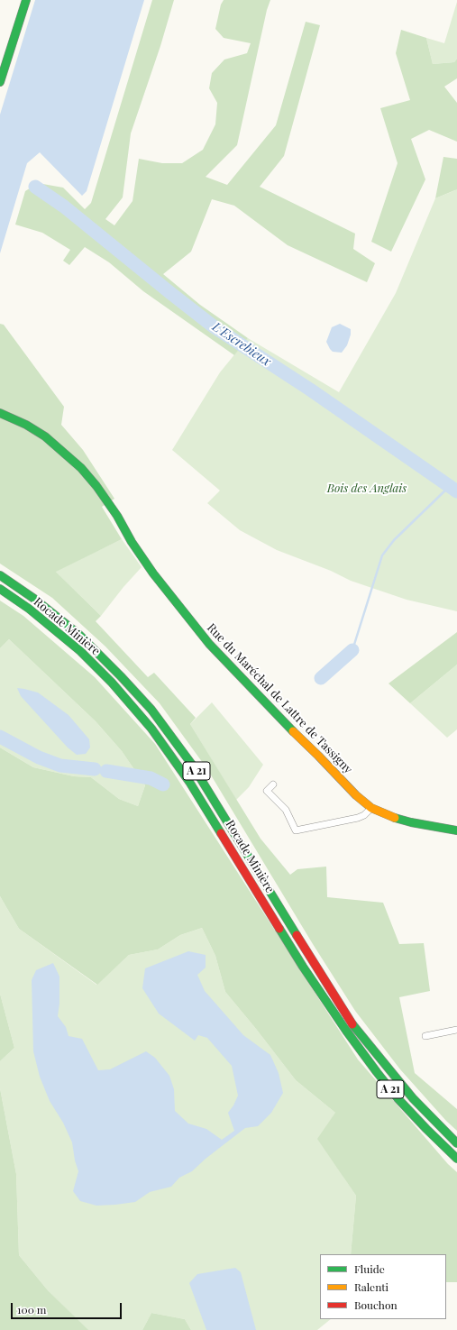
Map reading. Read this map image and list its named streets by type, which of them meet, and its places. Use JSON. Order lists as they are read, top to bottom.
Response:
{
  "streets": {
    "main road": ["Rocade Minière", "Rue du Maréchal de Lattre de Tassigny", "A 21"]
  },
  "water": ["L'Escrebieux"],
  "parks": ["Bois des Anglais"],
  "legend": ["Fluide", "Ralenti", "Bouchon"],
  "scale_bar": "100 m"
}
